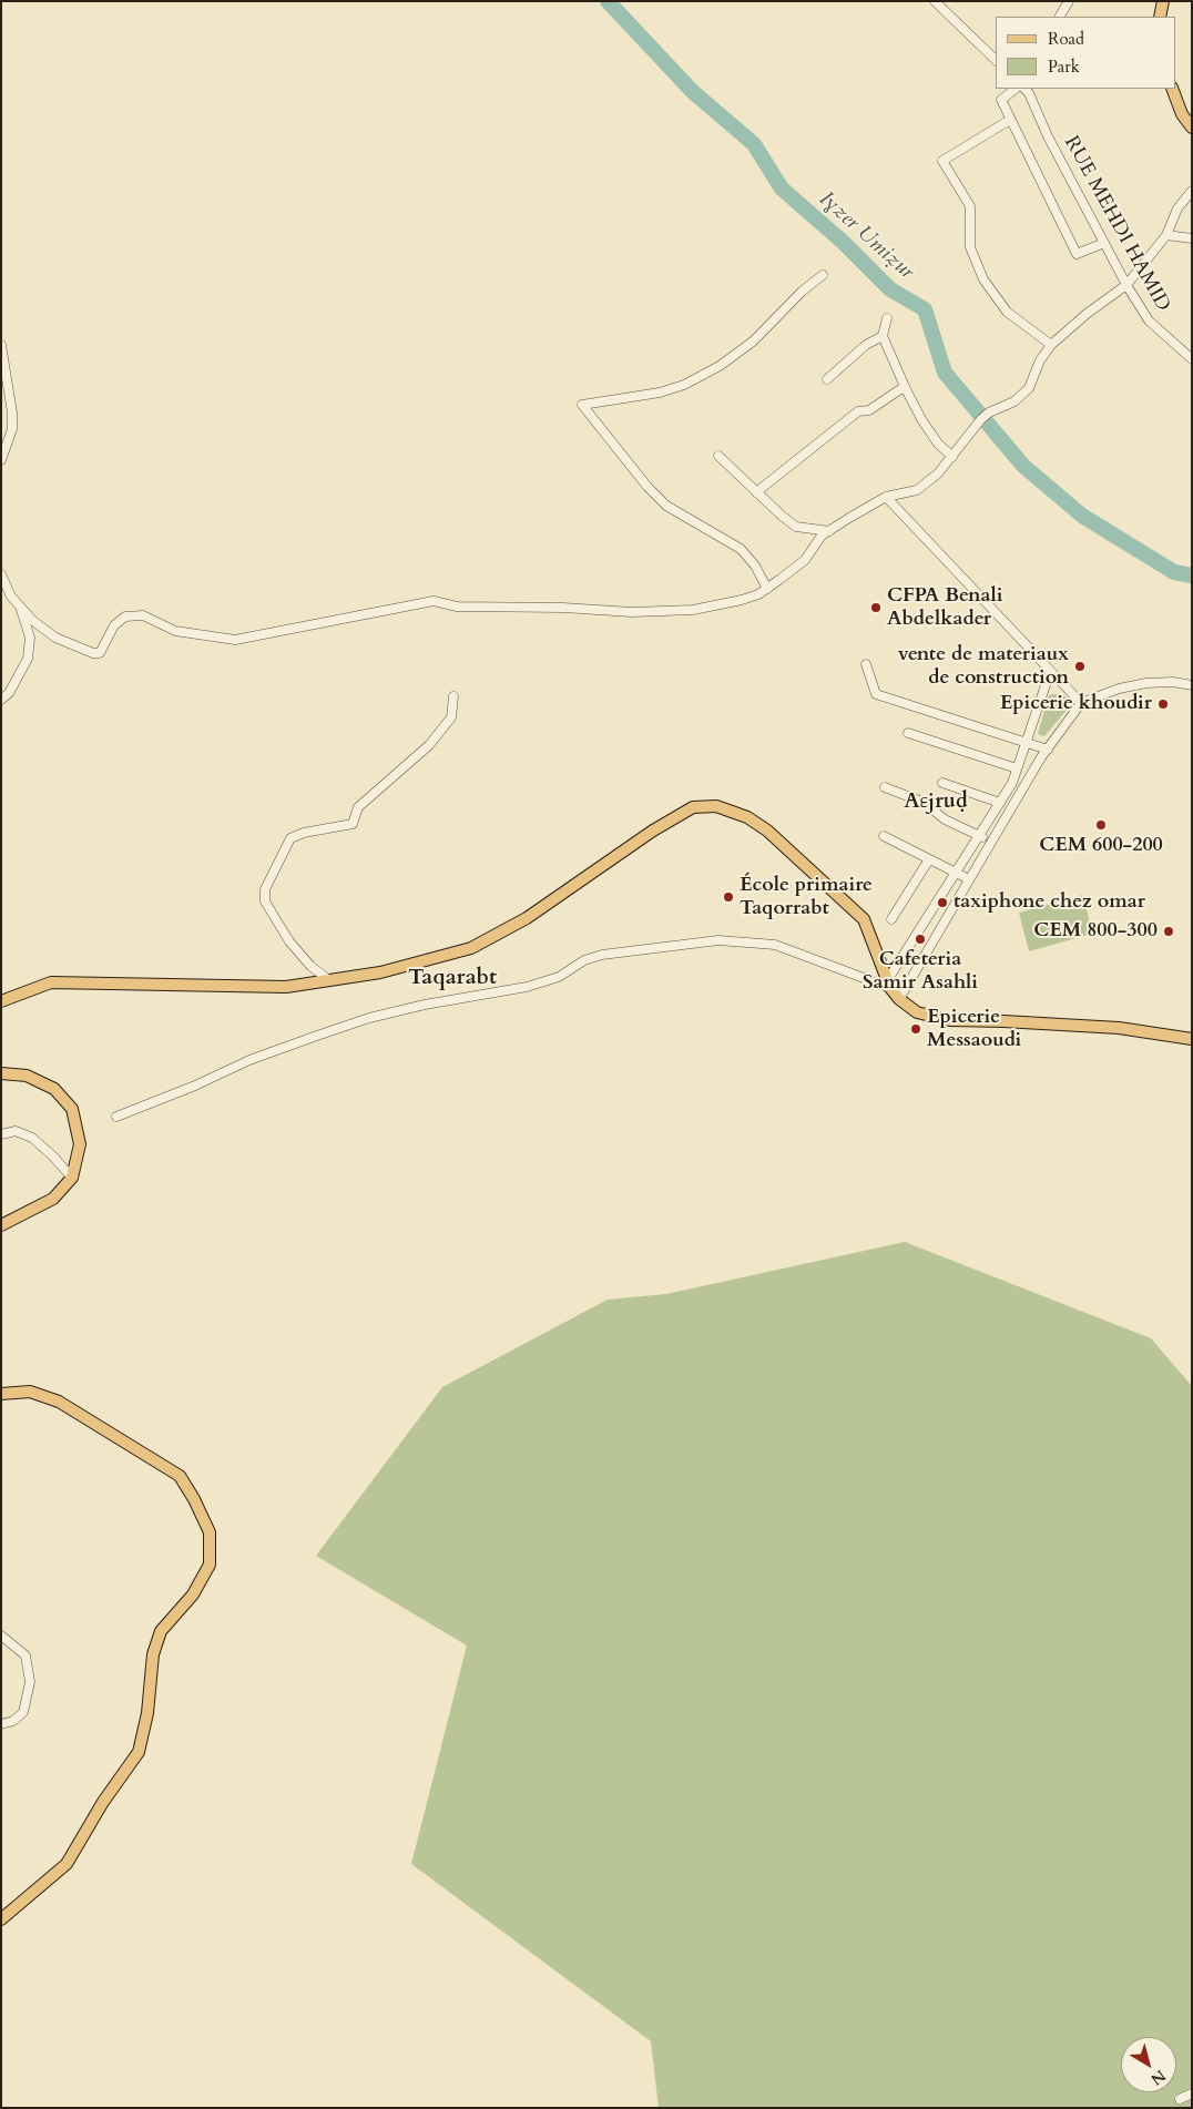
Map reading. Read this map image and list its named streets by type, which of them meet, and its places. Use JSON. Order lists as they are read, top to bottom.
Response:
{
  "streets": {
    "street": ["RUE MEHDI HAMID"]
  },
  "districts": ["Aɛjruḍ", "Taqarabt"],
  "water": ["Iɣzer Umiẓur"],
  "places": [
    "CFPA Benali Abdelkader",
    "vente de materiaux de construction",
    "Epicerie khoudir",
    "CEM 600-200",
    "École primaire Taqorrabt",
    "taxiphone chez omar",
    "CEM 800-300",
    "Cafeteria Samir Asahli",
    "Epicerie Messaoudi"
  ],
  "legend": ["Road", "Park"],
  "north": "bottom right"
}
